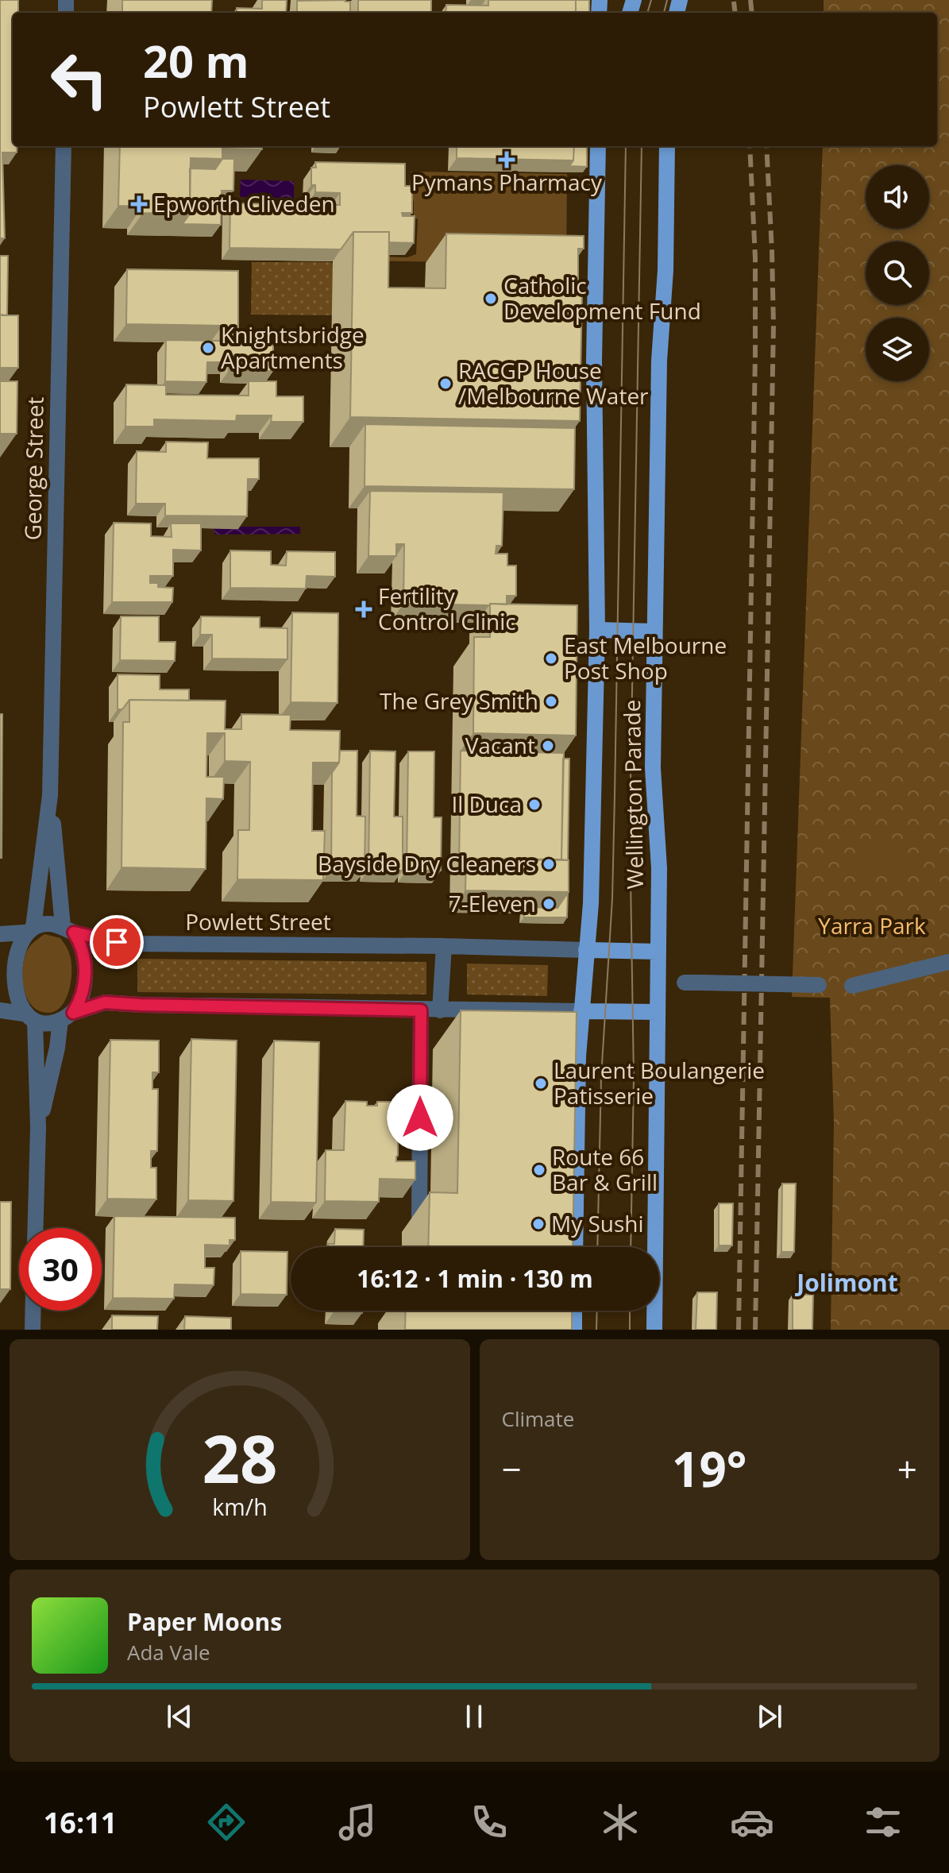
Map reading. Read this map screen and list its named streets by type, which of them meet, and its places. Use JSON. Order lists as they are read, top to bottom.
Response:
{
  "streets": {
    "main road": ["Wellington Parade", "Powlett Street"],
    "street": ["George Street"]
  },
  "crossings": [
    ["George Street", "Powlett Street"],
    ["Wellington Parade", "Powlett Street"]
  ],
  "districts": ["Jolimont"],
  "parks": ["Yarra Park"],
  "places": {
    "health": ["Pymans Pharmacy", "Epworth Cliveden", "Fertility Control Clinic"],
    "other": [
      "Catholic Development Fund",
      "Knightsbridge Apartments",
      "RACGP House /Melbourne Water",
      "East Melbourne Post Shop",
      "The Grey Smith",
      "Vacant",
      "Il Duca",
      "Bayside Dry Cleaners",
      "7-Eleven",
      "Laurent Boulangerie Patisserie",
      "Route 66 Bar & Grill",
      "My Sushi"
    ]
  },
  "page": {
    "turn": ["20 m", "Powlett Street"],
    "limit": "30",
    "trip": "16:12 · 1 min · 130 m",
    "tile": "Climate",
    "heat": ["−", "19°", "+"],
    "song": ["Paper Moons", "Ada Vale"],
    "tabs": "16:11",
    "gauge": ["28", "km/h"]
  }
}
